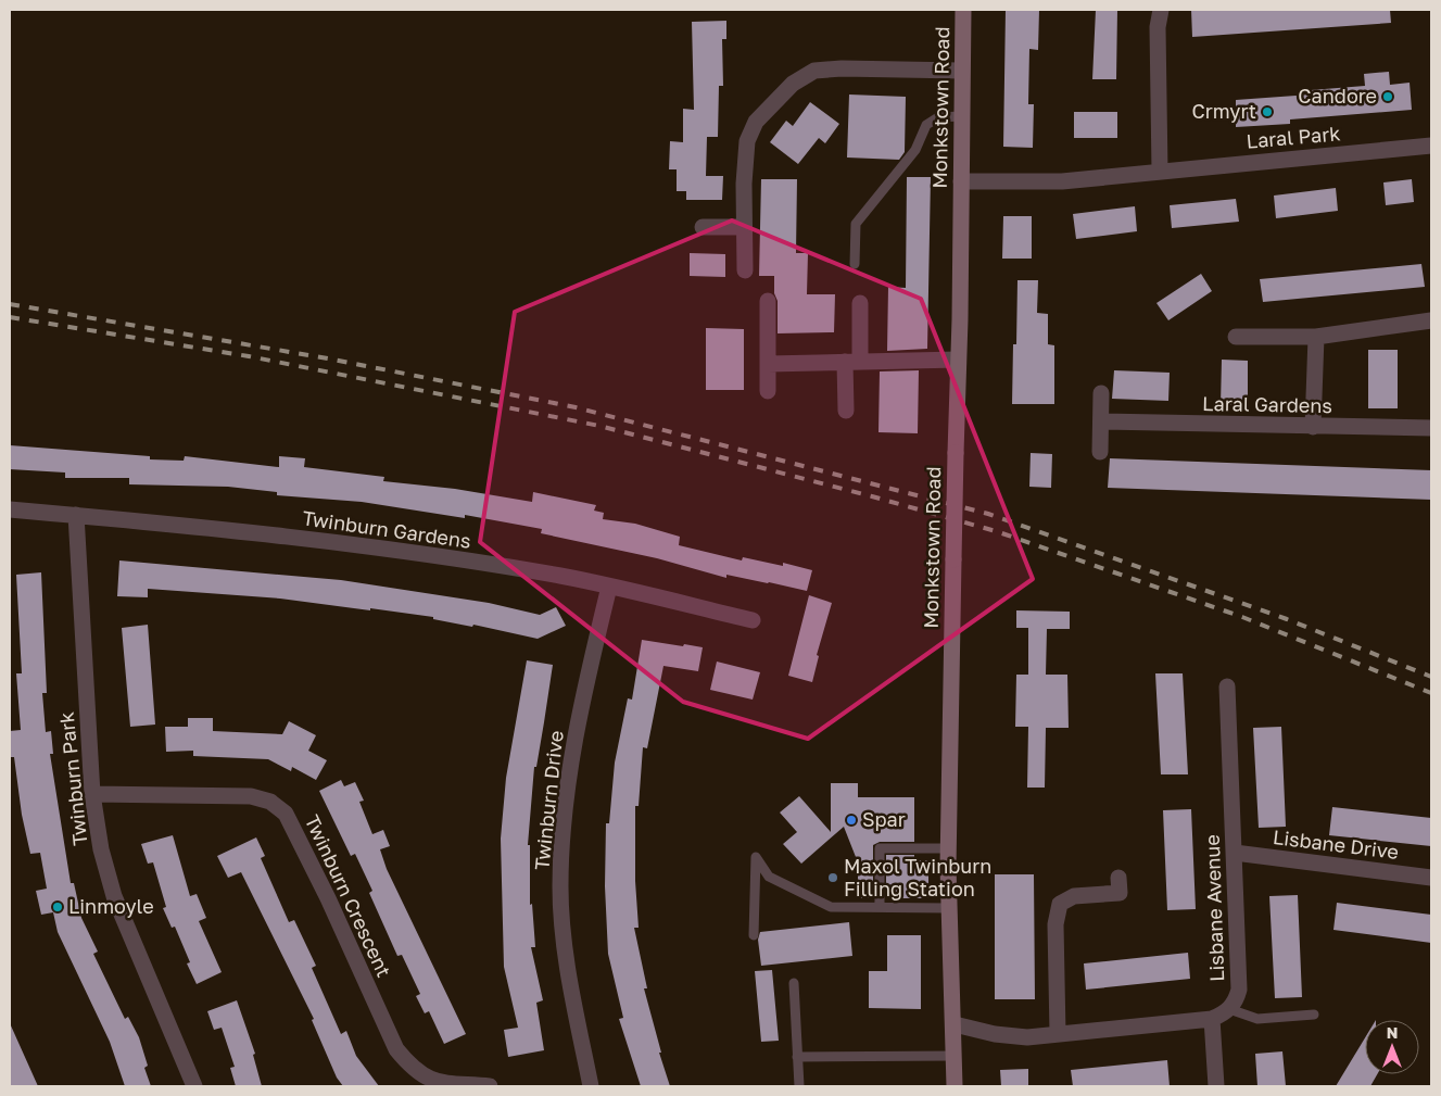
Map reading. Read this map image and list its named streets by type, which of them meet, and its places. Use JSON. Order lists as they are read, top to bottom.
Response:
{
  "streets": {
    "street": [
      "Monkstown Road",
      "Laral Park",
      "Laral Gardens",
      "Twinburn Gardens",
      "Twinburn Park",
      "Twinburn Drive",
      "Lisbane Drive",
      "Twinburn Crescent",
      "Lisbane Avenue"
    ]
  },
  "crossings": [
    ["Monkstown Road", "Laral Park"],
    ["Monkstown Road", "Lisbane Avenue"],
    ["Twinburn Gardens", "Twinburn Park"],
    ["Twinburn Gardens", "Twinburn Drive"],
    ["Twinburn Park", "Twinburn Crescent"],
    ["Lisbane Drive", "Lisbane Avenue"]
  ],
  "places": [
    "Candore",
    "Crmyrt",
    "Spar",
    "Maxol Twinburn Filling Station",
    "Linmoyle"
  ],
  "north": "top"
}
